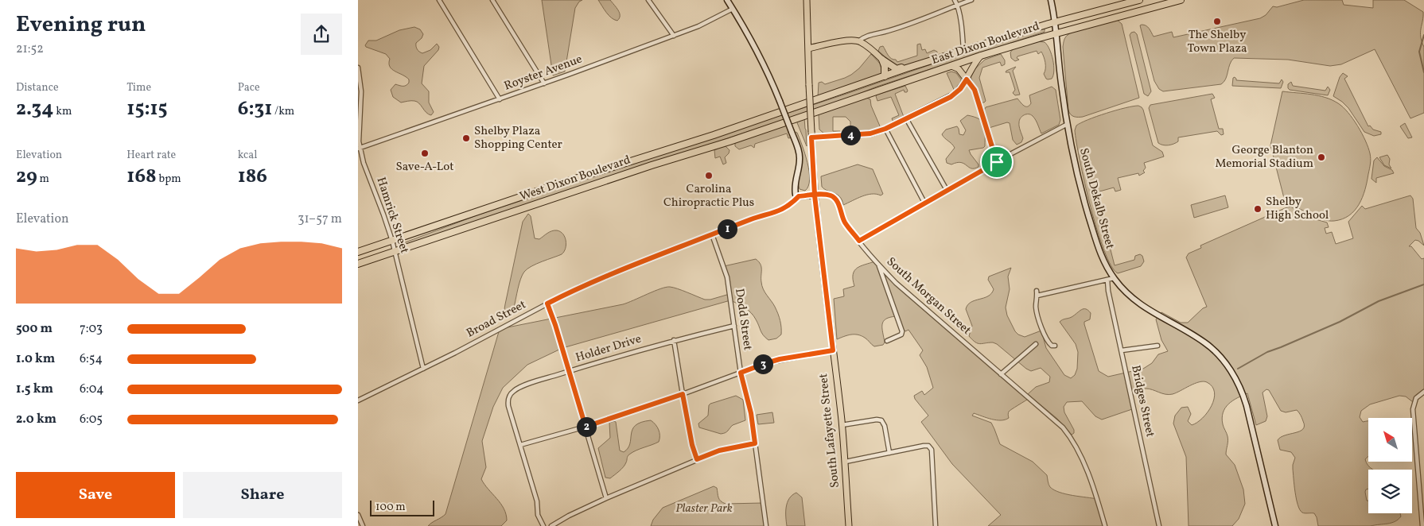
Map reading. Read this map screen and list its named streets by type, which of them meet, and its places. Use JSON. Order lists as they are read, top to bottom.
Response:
{
  "streets": {
    "highway": ["East Dixon Boulevard", "West Dixon Boulevard"],
    "main road": ["South Dekalb Street", "South Morgan Street", "South Lafayette Street"],
    "street": [
      "Royster Avenue",
      "Hamrick Street",
      "Broad Street",
      "Dodd Street",
      "Holder Drive",
      "Bridges Street"
    ]
  },
  "crossings": [
    ["East Dixon Boulevard", "West Dixon Boulevard"],
    ["East Dixon Boulevard", "South Dekalb Street"],
    ["Royster Avenue", "Hamrick Street"],
    ["West Dixon Boulevard", "Hamrick Street"],
    ["Hamrick Street", "Broad Street"],
    ["South Morgan Street", "Broad Street"],
    ["South Morgan Street", "South Lafayette Street"],
    ["Broad Street", "Dodd Street"],
    ["Dodd Street", "Holder Drive"]
  ],
  "parks": ["Plaster Park"],
  "places": [
    "The Shelby Town Plaza",
    "Shelby Plaza Shopping Center",
    "Save-A-Lot",
    "George Blanton Memorial Stadium",
    "Carolina Chiropractic Plus",
    "Shelby High School"
  ],
  "scale_bar": "100 m",
  "north": "top left",
  "page": {
    "heading": ["Evening run", "21:52"],
    "stats": [
      ["Distance", "2.34 km"],
      ["Time", "15:15"],
      ["Pace", "6:31 /km"],
      ["Elevation", "29 m"],
      ["Heart rate", "168 bpm"],
      ["kcal", "186"]
    ],
    "pins": [
      "4",
      "1",
      "3",
      "2"
    ],
    "chart": ["Elevation", "31–57 m"],
    "list": [
      {
        "name": "500 m",
        "note": "7:03"
      },
      {
        "name": "1.0 km",
        "note": "6:54"
      },
      {
        "name": "1.5 km",
        "note": "6:04"
      },
      {
        "name": "2.0 km",
        "note": "6:05"
      }
    ],
    "buttons": ["Save", "Share"],
    "scale": "100 m"
  }
}
